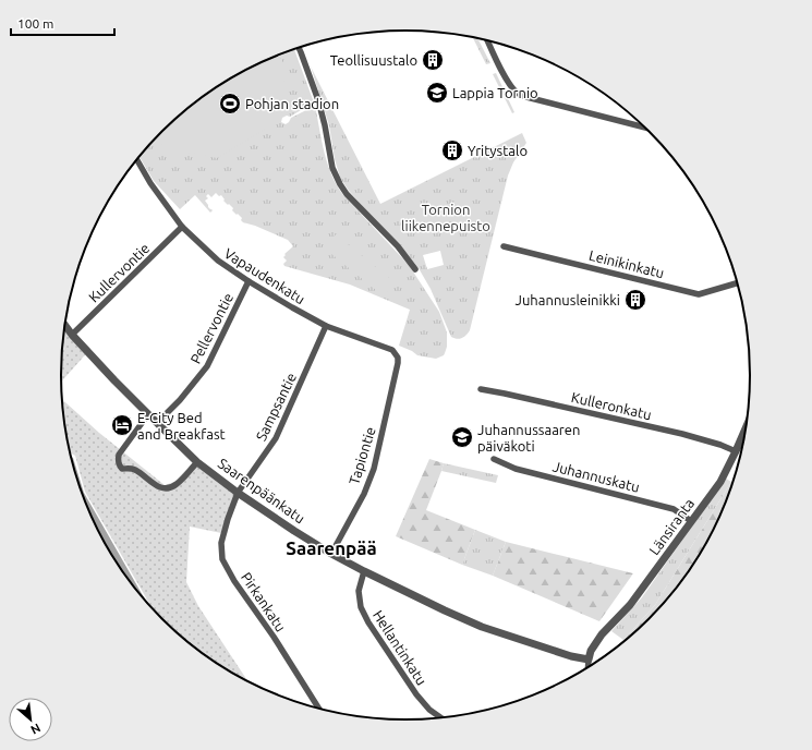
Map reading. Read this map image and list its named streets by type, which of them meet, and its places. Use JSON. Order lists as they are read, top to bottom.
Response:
{
  "streets": {
    "street": [
      "Leinikinkatu",
      "Kullervontie",
      "Vapaudenkatu",
      "Pellervontie",
      "Kulleronkatu",
      "Sampsantie",
      "Tapiontie",
      "Juhannuskatu",
      "Saarenpäänkatu",
      "Länsiranta",
      "Pirkankatu",
      "Hellantinkatu"
    ]
  },
  "crossings": [
    ["Kullervontie", "Vapaudenkatu"],
    ["Kullervontie", "Saarenpäänkatu"],
    ["Vapaudenkatu", "Pellervontie"],
    ["Vapaudenkatu", "Sampsantie"],
    ["Vapaudenkatu", "Tapiontie"],
    ["Pellervontie", "Saarenpäänkatu"],
    ["Kulleronkatu", "Länsiranta"],
    ["Sampsantie", "Saarenpäänkatu"],
    ["Sampsantie", "Pirkankatu"],
    ["Tapiontie", "Saarenpäänkatu"],
    ["Juhannuskatu", "Länsiranta"],
    ["Saarenpäänkatu", "Länsiranta"],
    ["Saarenpäänkatu", "Pirkankatu"],
    ["Saarenpäänkatu", "Hellantinkatu"]
  ],
  "districts": ["Saarenpää"],
  "parks": ["Tornion liikennepuisto"],
  "places": {
    "building": ["Teollisuustalo", "Yritystalo", "Juhannusleinikki"],
    "school or university": ["Lappia Tornio", "Juhannussaaren päiväkoti"],
    "sports": ["Pohjan stadion"],
    "hotel": ["E-City Bed and Breakfast"]
  },
  "scale_bar": "100 m",
  "north": "bottom right"
}
